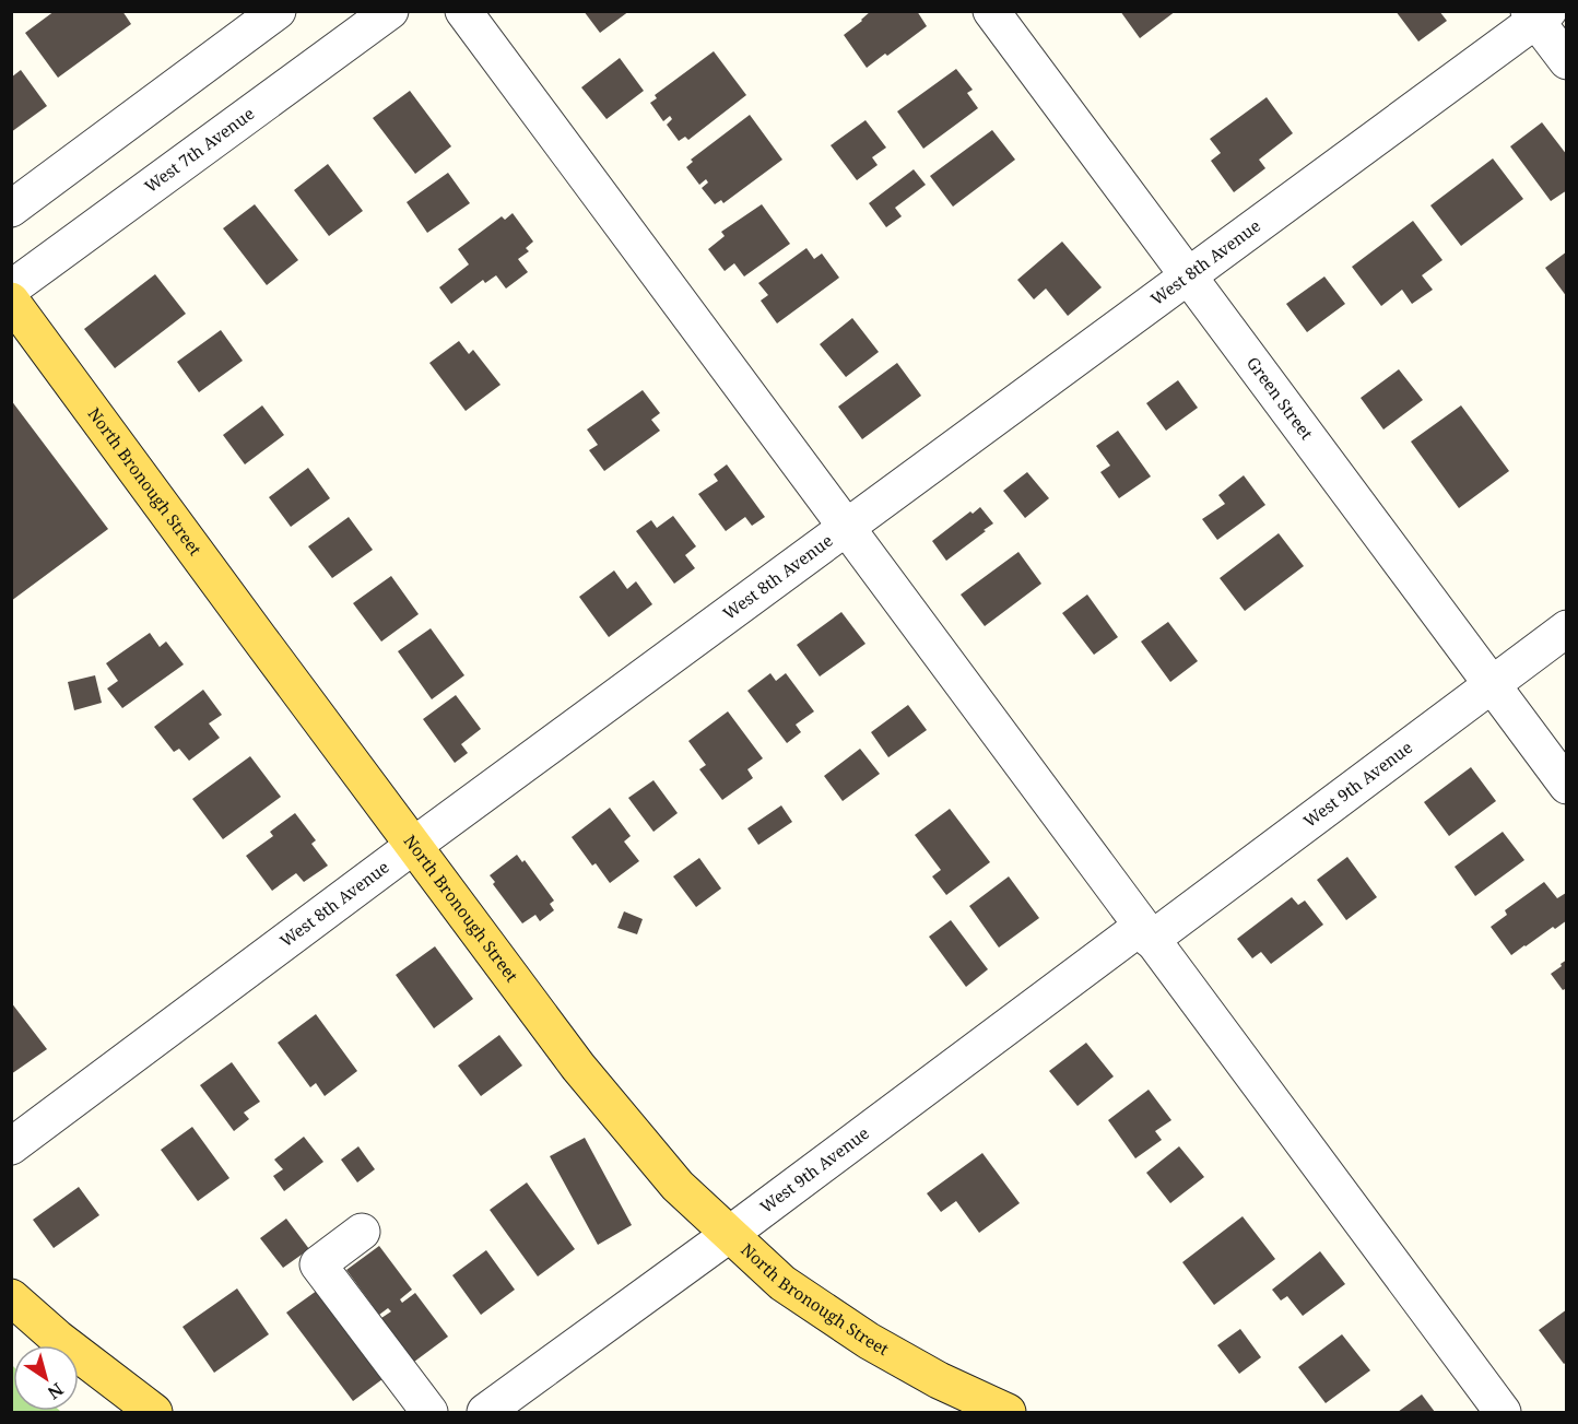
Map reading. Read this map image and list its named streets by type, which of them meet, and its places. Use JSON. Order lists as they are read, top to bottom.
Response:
{
  "streets": {
    "main road": ["North Bronough Street"],
    "street": [
      "West 7th Avenue",
      "West 8th Avenue",
      "Green Street",
      "West 9th Avenue"
    ]
  },
  "crossings": [
    ["West 8th Avenue", "Green Street"],
    ["West 8th Avenue", "North Bronough Street"],
    ["Green Street", "West 9th Avenue"],
    ["North Bronough Street", "West 9th Avenue"]
  ],
  "north": "bottom right"
}
